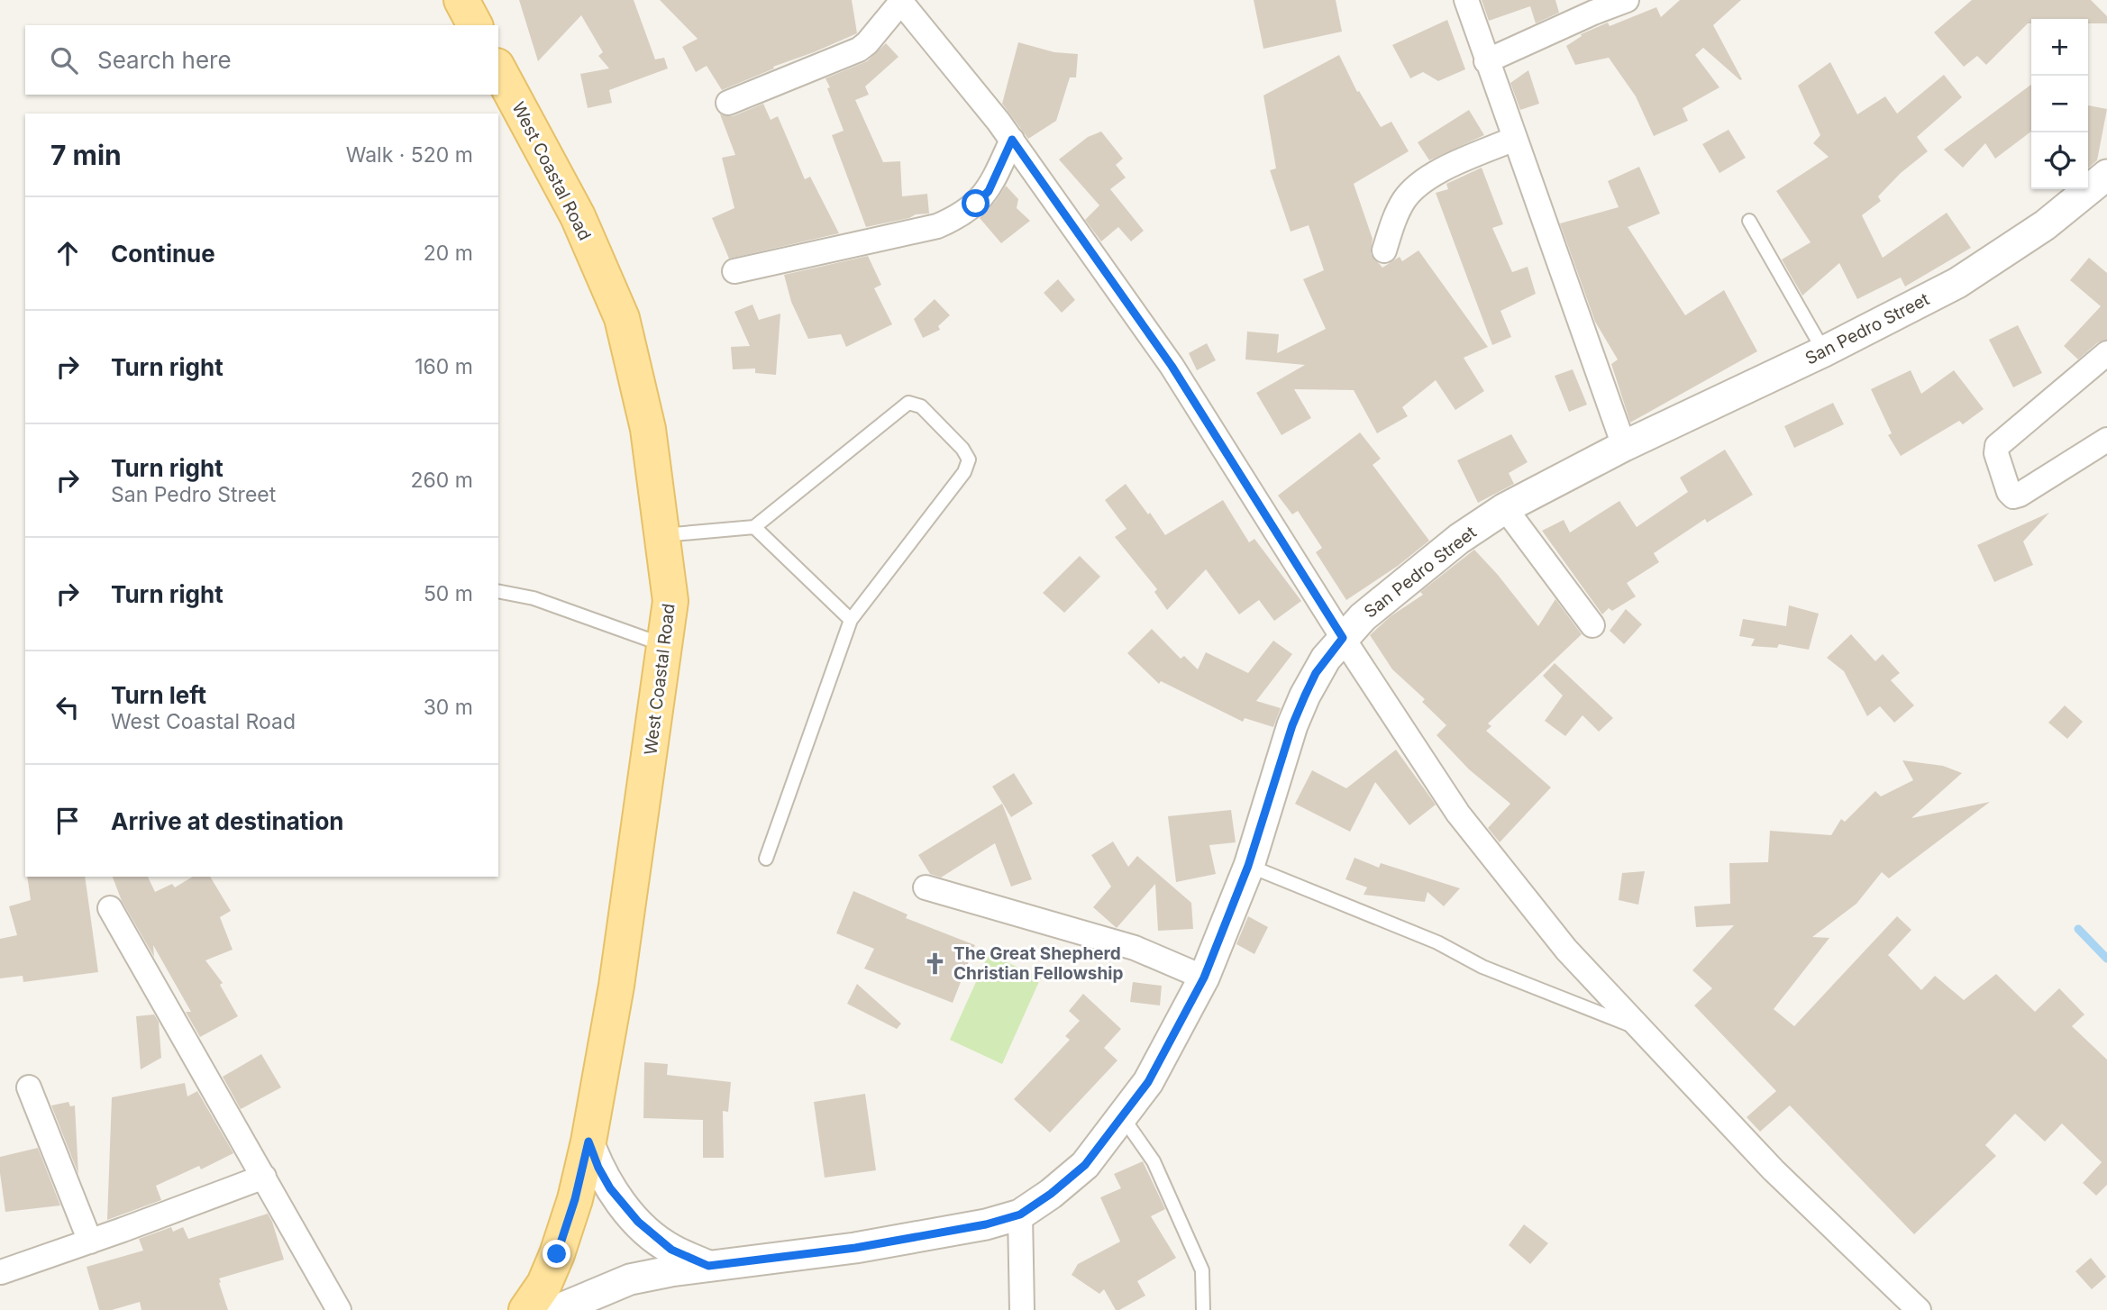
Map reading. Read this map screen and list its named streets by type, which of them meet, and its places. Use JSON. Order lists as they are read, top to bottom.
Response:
{
  "streets": {
    "main road": ["West Coastal Road"],
    "street": ["San Pedro Street"]
  },
  "places": {
    "church": ["The Great Shepherd Christian Fellowship"]
  },
  "page": {
    "map_buttons": ["+", "−"],
    "search": "Search here",
    "heading": ["7 min", "Walk · 520 m"],
    "list": [
      ["Continue", "20 m"],
      ["Turn right", "160 m"],
      ["Turn right", "San Pedro Street", "260 m"],
      ["Turn right", "50 m"],
      ["Turn left", "West Coastal Road", "30 m"],
      "Arrive at destination"
    ]
  }
}
